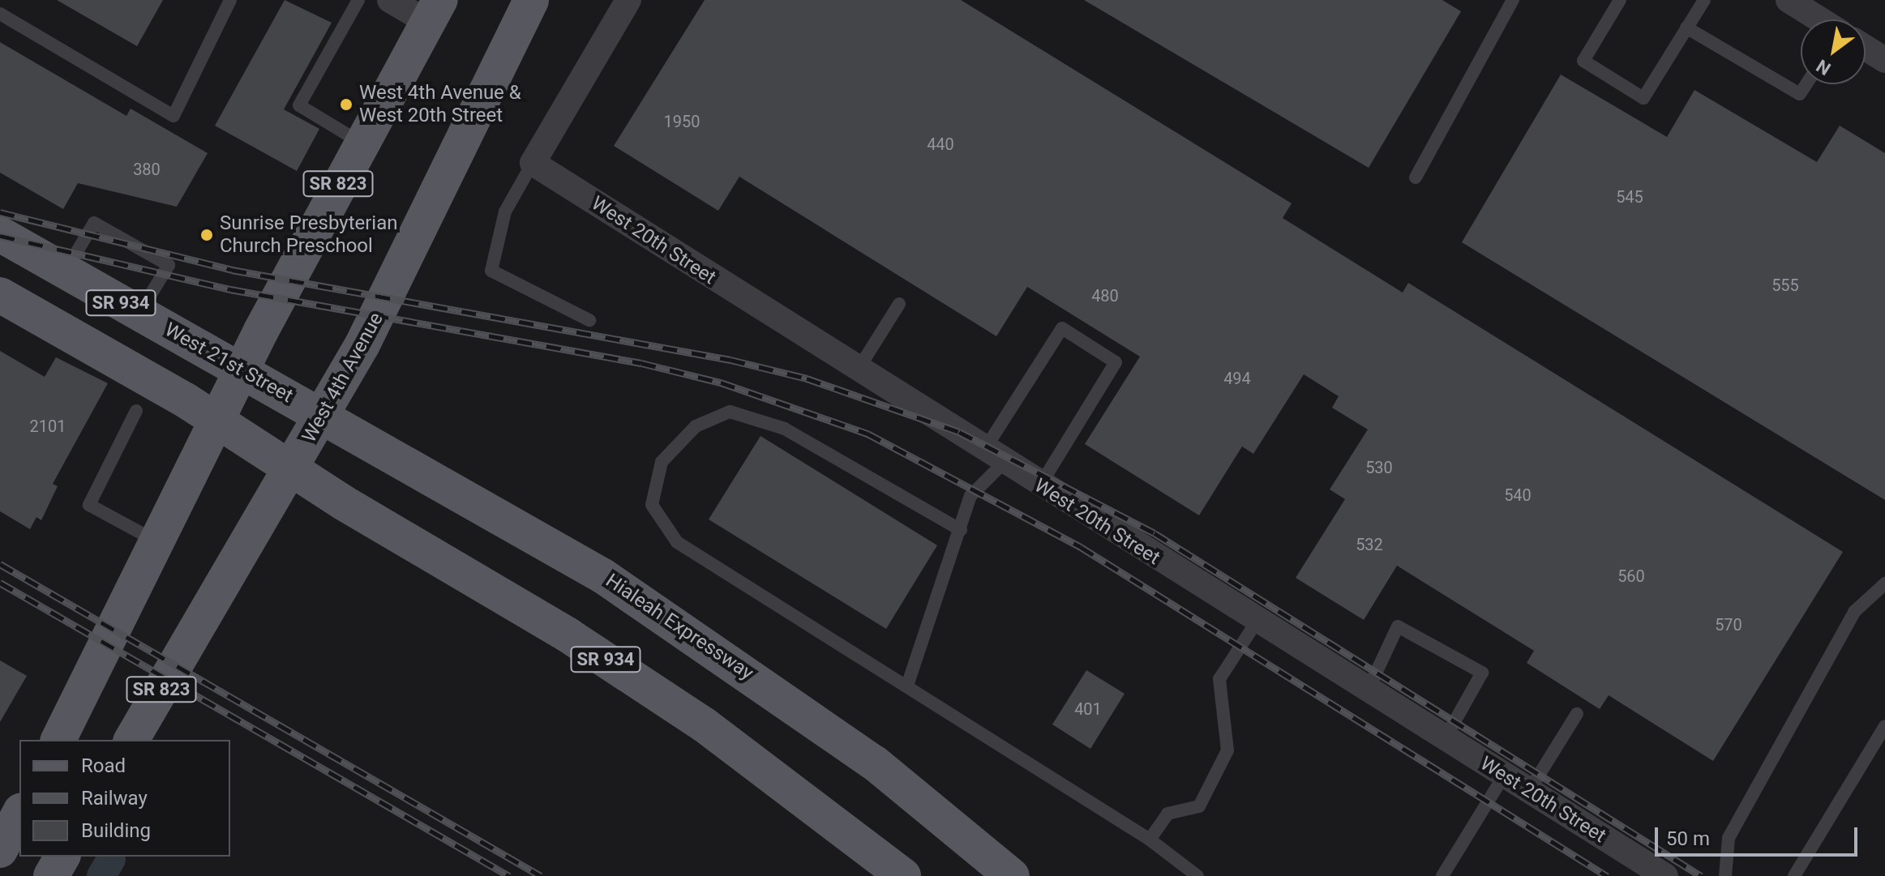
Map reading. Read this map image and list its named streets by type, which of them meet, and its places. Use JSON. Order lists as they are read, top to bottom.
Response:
{
  "streets": {
    "main road": [
      "SR 823",
      "SR 934",
      "West 21st Street",
      "West 4th Avenue",
      "Hialeah Expressway"
    ],
    "street": ["West 20th Street"]
  },
  "crossings": [
    ["SR 823", "SR 934"],
    ["SR 823", "West 21st Street"],
    ["SR 934", "West 4th Avenue"],
    ["West 21st Street", "West 4th Avenue"],
    ["West 21st Street", "Hialeah Expressway"],
    ["West 4th Avenue", "Hialeah Expressway"]
  ],
  "places": ["West 4th Avenue & West 20th Street", "Sunrise Presbyterian Church Preschool"],
  "house_numbers": [
    "1950",
    "440",
    "380",
    "545",
    "555",
    "480",
    "494",
    "2101",
    "530",
    "540",
    "532",
    "560",
    "570",
    "401"
  ],
  "legend": ["Road", "Railway", "Building"],
  "scale_bar": "50 m",
  "north": "bottom left"
}
